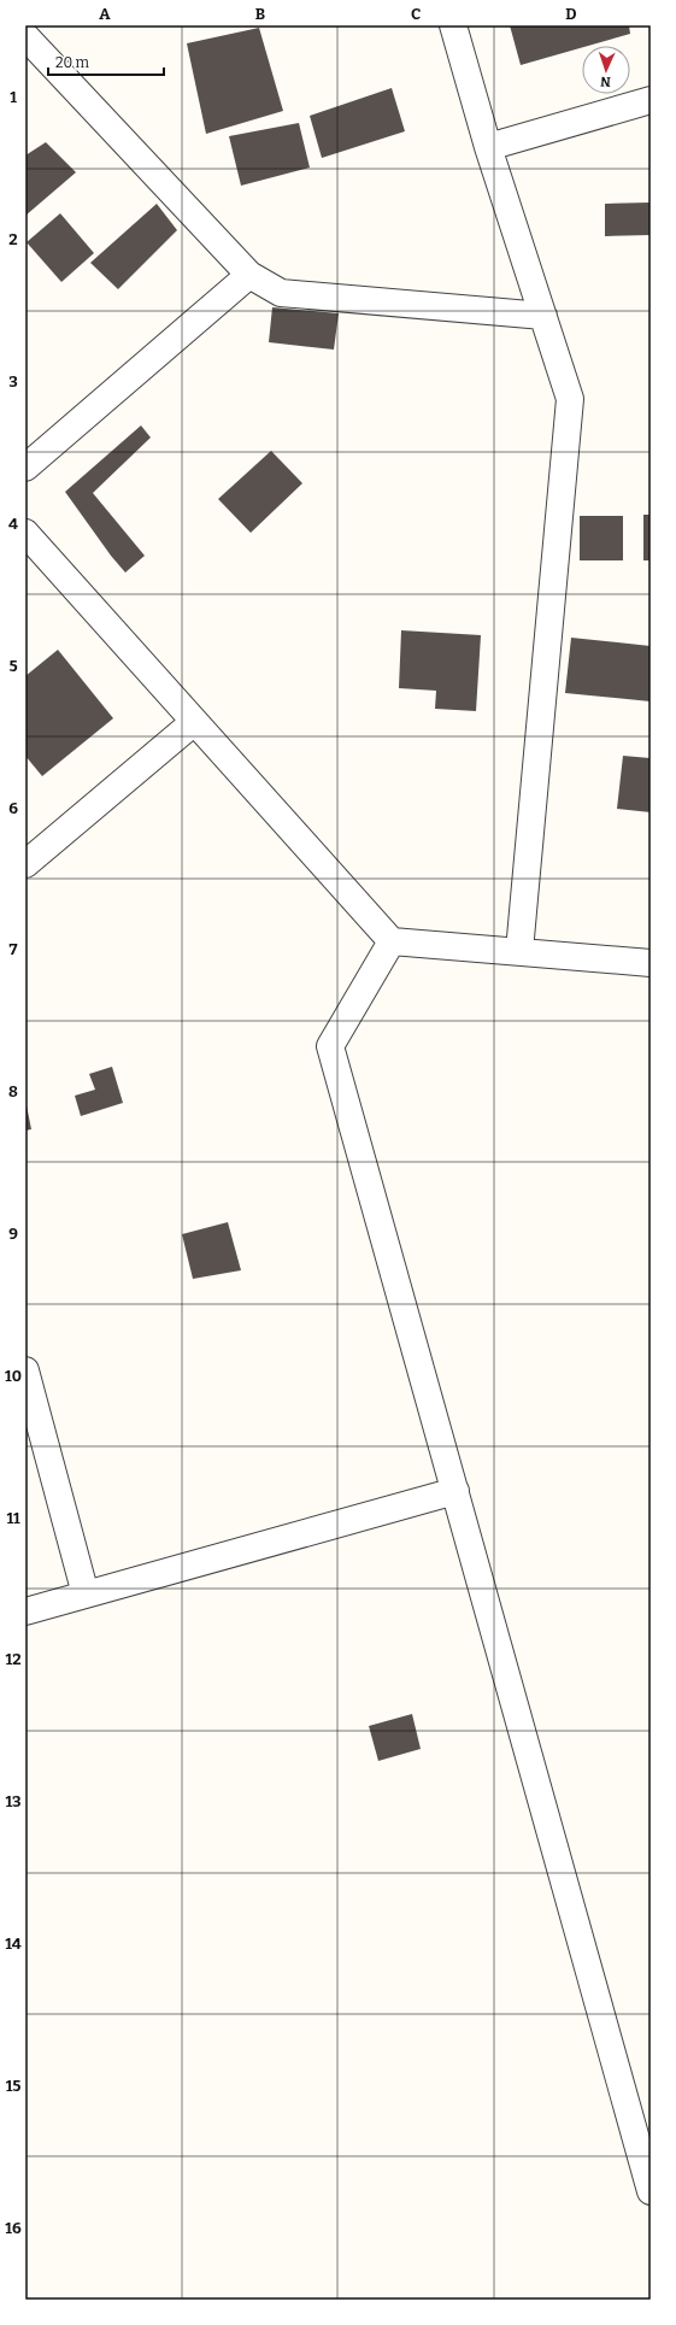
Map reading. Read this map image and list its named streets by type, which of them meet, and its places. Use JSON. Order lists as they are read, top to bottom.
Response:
{
  "scale_bar": "20 m",
  "north": "bottom",
  "grid": {
    "columns": [
      "A",
      "B",
      "C",
      "D"
    ],
    "rows": [
      "1",
      "2",
      "3",
      "4",
      "5",
      "6",
      "7",
      "8",
      "9",
      "10",
      "11",
      "12",
      "13",
      "14",
      "15",
      "16"
    ]
  }
}
